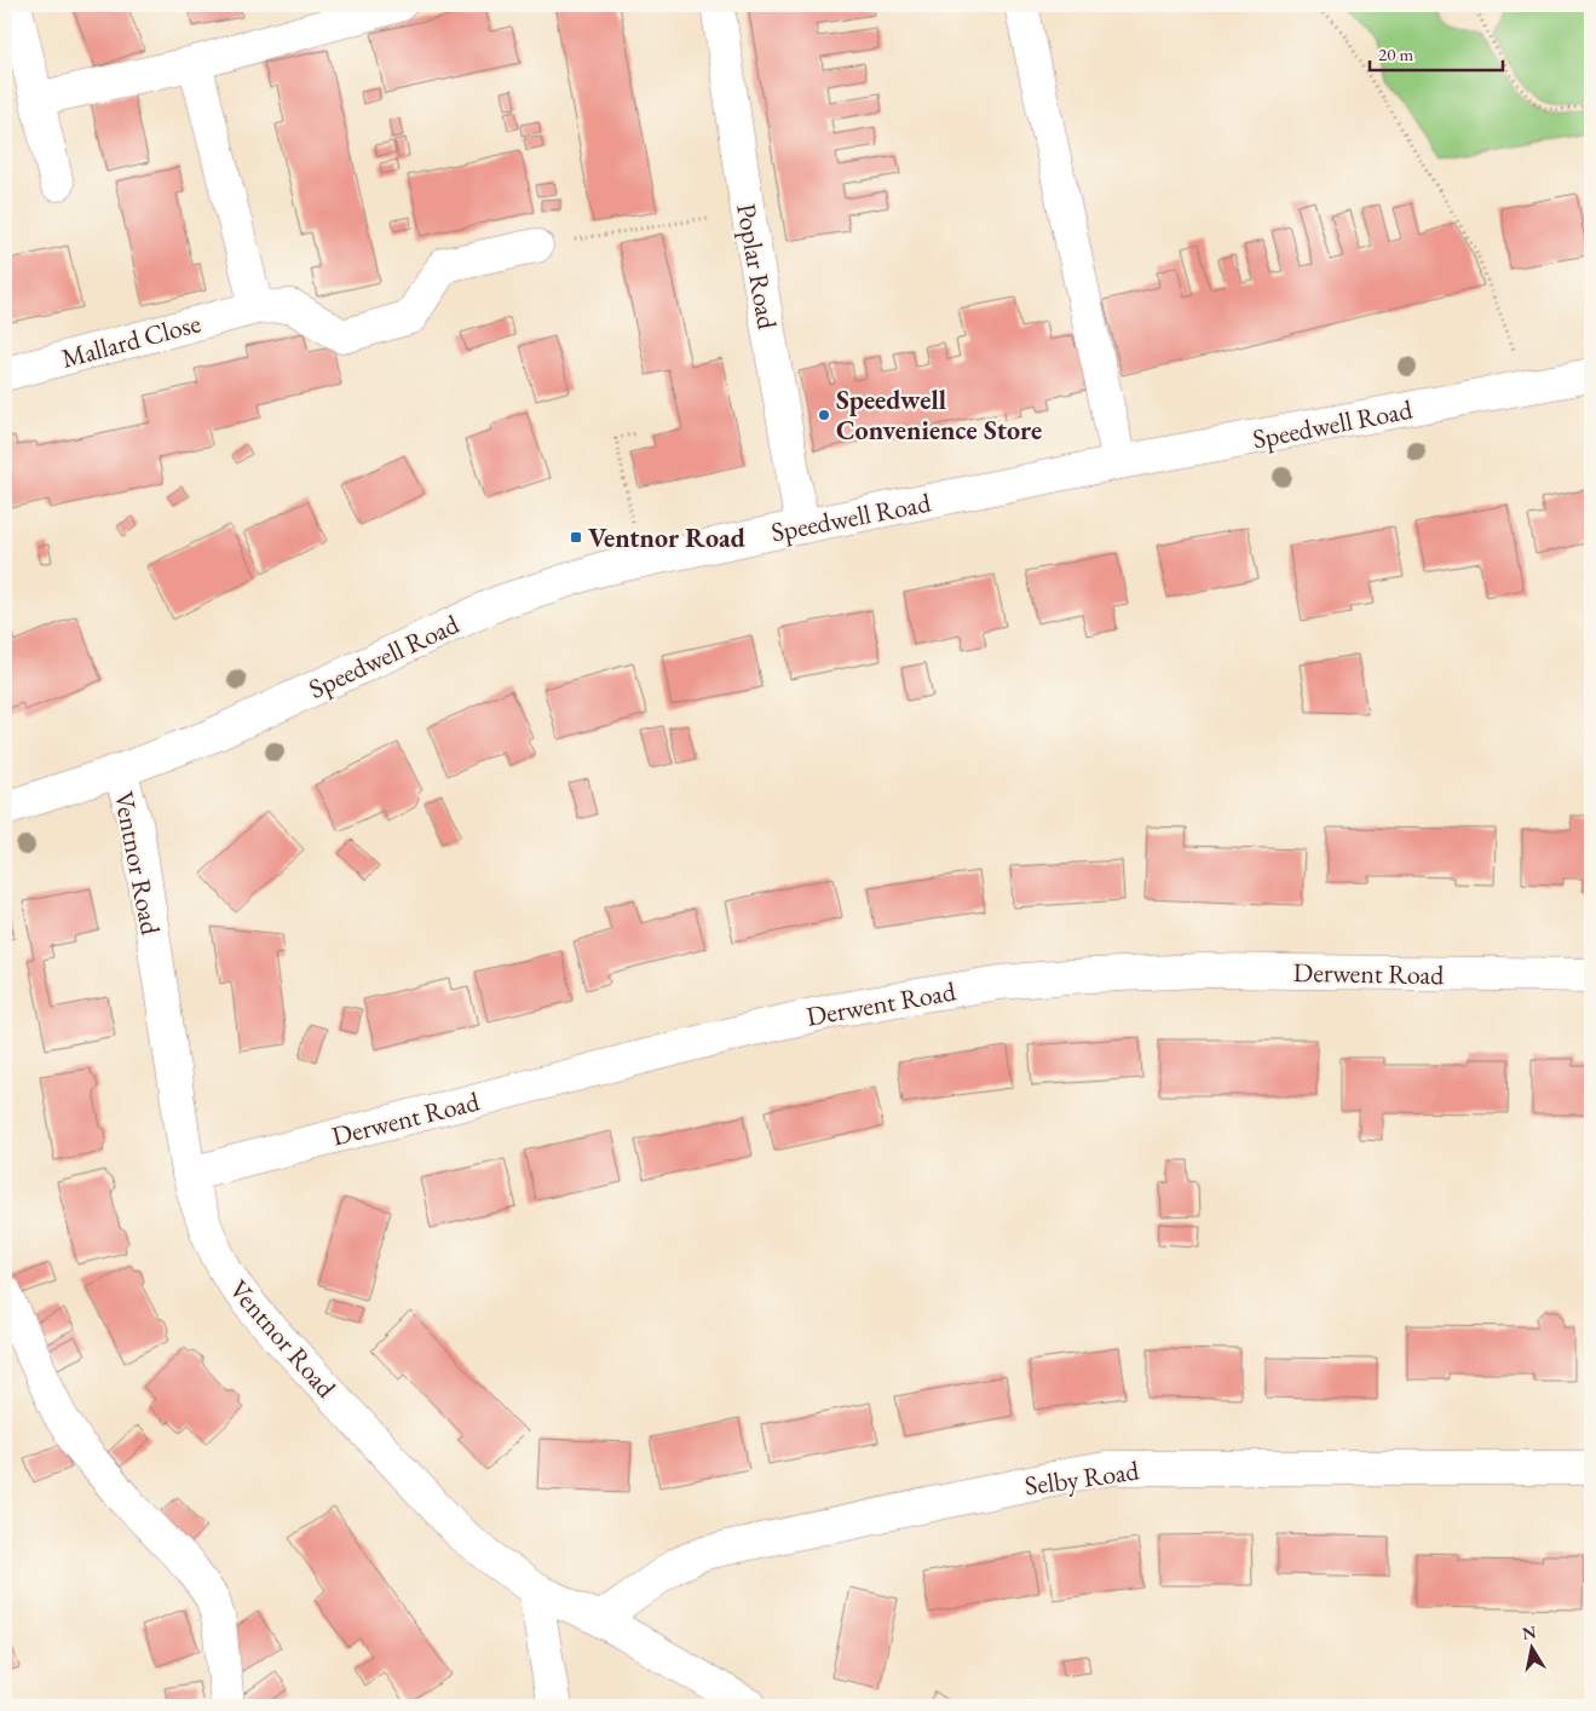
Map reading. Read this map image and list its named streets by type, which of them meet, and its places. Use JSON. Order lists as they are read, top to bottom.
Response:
{
  "streets": {
    "street": [
      "Poplar Road",
      "Mallard Close",
      "Speedwell Road",
      "Ventnor Road",
      "Derwent Road",
      "Selby Road"
    ]
  },
  "crossings": [
    ["Poplar Road", "Speedwell Road"],
    ["Speedwell Road", "Ventnor Road"],
    ["Ventnor Road", "Derwent Road"],
    ["Ventnor Road", "Selby Road"]
  ],
  "places": {
    "other": ["Speedwell Convenience Store"],
    "transit": ["Ventnor Road"]
  },
  "scale_bar": "20 m",
  "north": "top"
}
